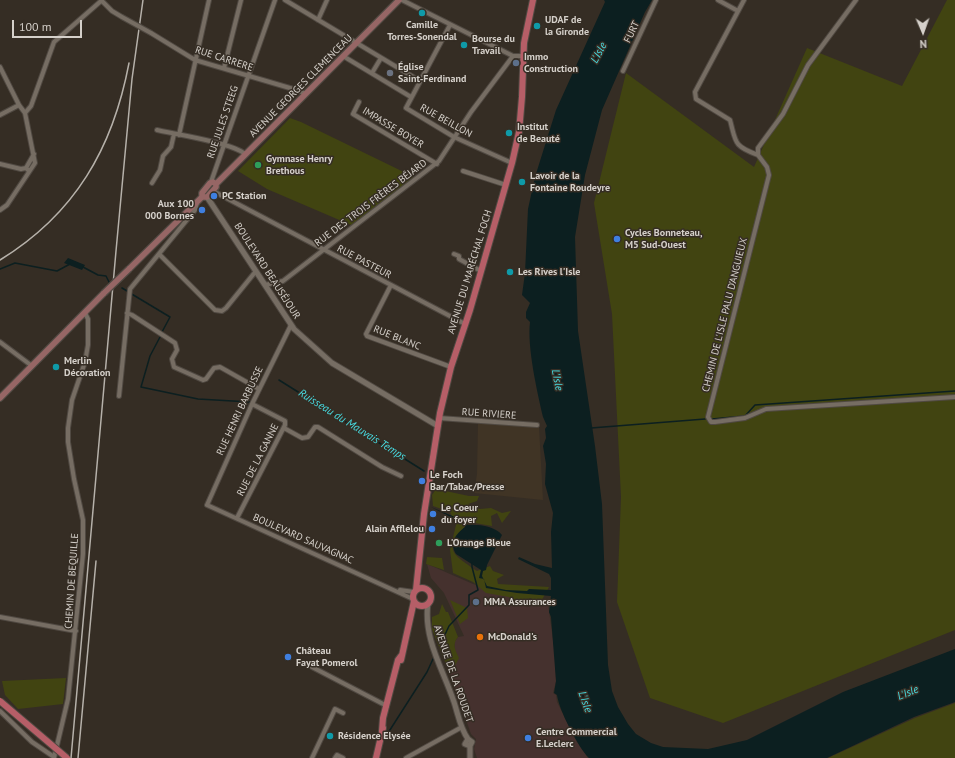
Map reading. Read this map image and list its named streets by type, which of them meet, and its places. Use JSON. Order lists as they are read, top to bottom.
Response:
{
  "streets": {
    "main road": ["AVENUE GEORGES CLEMENCEAU", "AVENUE DU MARÉCHAL FOCH"],
    "street": [
      "FURT",
      "RUE CARRERE",
      "RUE BEILLON",
      "RUE JULES STEEG",
      "IMPASSE BOYER",
      "RUE DES TROIS FRÈRES BÉJARD",
      "RUE PASTEUR",
      "BOULEVARD BEAUSÉJOUR",
      "CHEMIN DE L'ISLE PALU D’ANGUIEUX",
      "RUE BLANC",
      "RUE HENRI BARBUSSE",
      "RUE RIVIERE",
      "RUE DE LA GANNE",
      "BOULEVARD SAUVAGNAC",
      "CHEMIN DE BEQUILLE",
      "AVENUE DE LA ROUDET"
    ]
  },
  "crossings": [
    ["RUE CARRERE", "AVENUE GEORGES CLEMENCEAU"],
    ["RUE CARRERE", "RUE JULES STEEG"],
    ["AVENUE GEORGES CLEMENCEAU", "RUE JULES STEEG"],
    ["AVENUE GEORGES CLEMENCEAU", "RUE PASTEUR"],
    ["AVENUE GEORGES CLEMENCEAU", "BOULEVARD BEAUSÉJOUR"],
    ["AVENUE GEORGES CLEMENCEAU", "CHEMIN DE BEQUILLE"],
    ["RUE BEILLON", "RUE DES TROIS FRÈRES BÉJARD"],
    ["RUE BEILLON", "AVENUE DU MARÉCHAL FOCH"],
    ["IMPASSE BOYER", "RUE DES TROIS FRÈRES BÉJARD"],
    ["RUE DES TROIS FRÈRES BÉJARD", "RUE PASTEUR"],
    ["RUE DES TROIS FRÈRES BÉJARD", "BOULEVARD BEAUSÉJOUR"],
    ["RUE PASTEUR", "AVENUE DU MARÉCHAL FOCH"],
    ["RUE PASTEUR", "RUE BLANC"],
    ["BOULEVARD BEAUSÉJOUR", "AVENUE DU MARÉCHAL FOCH"],
    ["BOULEVARD BEAUSÉJOUR", "RUE HENRI BARBUSSE"],
    ["AVENUE DU MARÉCHAL FOCH", "RUE BLANC"],
    ["AVENUE DU MARÉCHAL FOCH", "RUE RIVIERE"],
    ["AVENUE DU MARÉCHAL FOCH", "BOULEVARD SAUVAGNAC"],
    ["AVENUE DU MARÉCHAL FOCH", "AVENUE DE LA ROUDET"],
    ["RUE HENRI BARBUSSE", "RUE DE LA GANNE"],
    ["RUE HENRI BARBUSSE", "BOULEVARD SAUVAGNAC"],
    ["RUE DE LA GANNE", "BOULEVARD SAUVAGNAC"],
    ["BOULEVARD SAUVAGNAC", "AVENUE DE LA ROUDET"]
  ],
  "water": ["L'Isle", "Ruisseau du Mauvais Temps"],
  "places": [
    "Camille Torres-Sonendal",
    "UDAF de la Gironde",
    "Bourse du Travail",
    "Immo Construction",
    "Église Saint-Ferdinand",
    "Institut de Beauté",
    "Gymnase Henry Brethous",
    "Lavoir de la Fontaine Roudeyre",
    "PC Station",
    "Aux 100 000 Bornes",
    "Cycles Bonneteau, M5 Sud-Ouest",
    "Les Rives l'Isle",
    "Merlin Décoration",
    "Le Foch Bar/Tabac/Presse",
    "Le Coeur du foyer",
    "Alain Afflelou",
    "L'Orange Bleue",
    "MMA Assurances",
    "McDonald's",
    "Château Fayat Pomerol",
    "Résidence Elysée",
    "Centre Commercial E.Leclerc"
  ],
  "scale_bar": "100 m",
  "north": "bottom"
}
